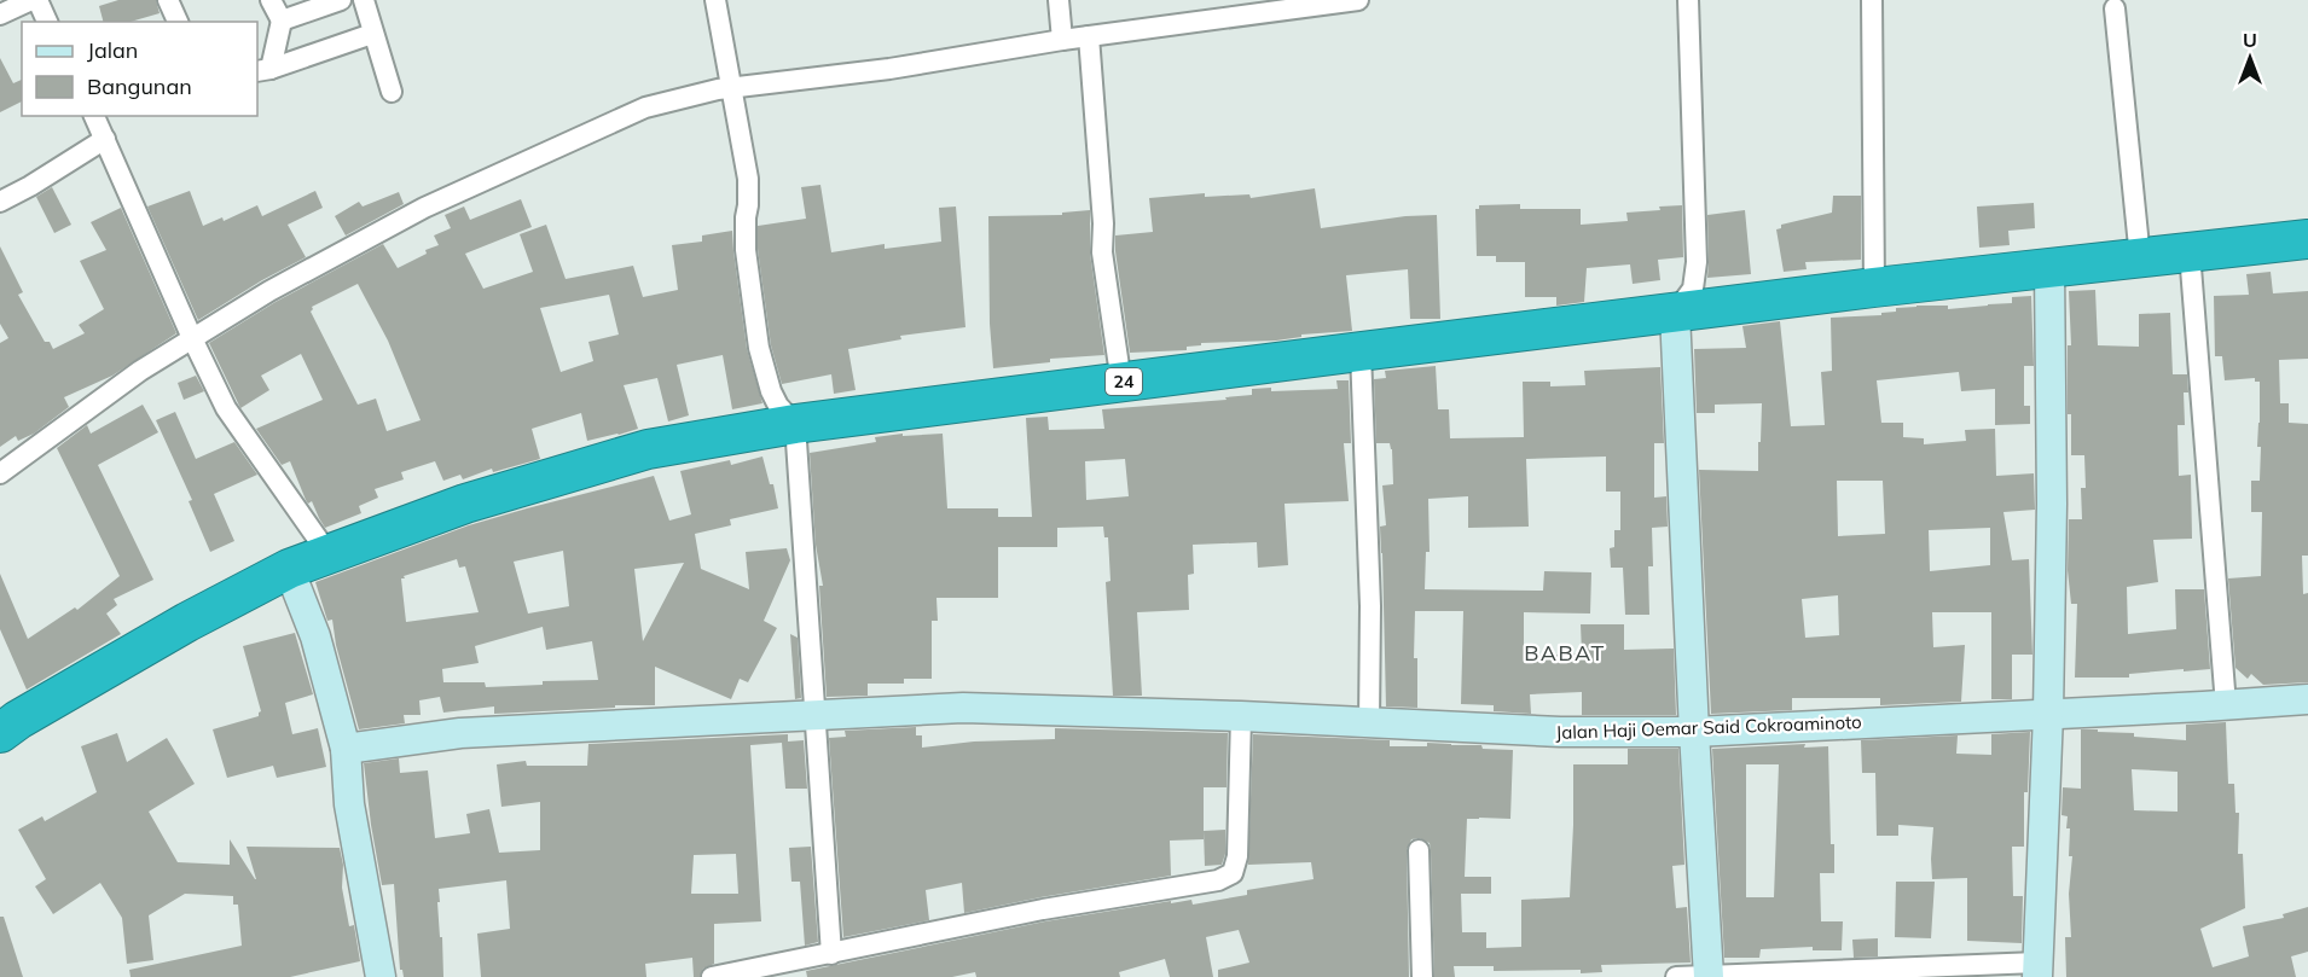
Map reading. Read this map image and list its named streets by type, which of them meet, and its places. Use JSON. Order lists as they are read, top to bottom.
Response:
{
  "streets": {
    "highway": ["24"],
    "street": ["Jalan Haji Oemar Said Cokroaminoto"]
  },
  "districts": ["BABAT"],
  "legend": ["Jalan", "Bangunan"],
  "north": "top"
}
